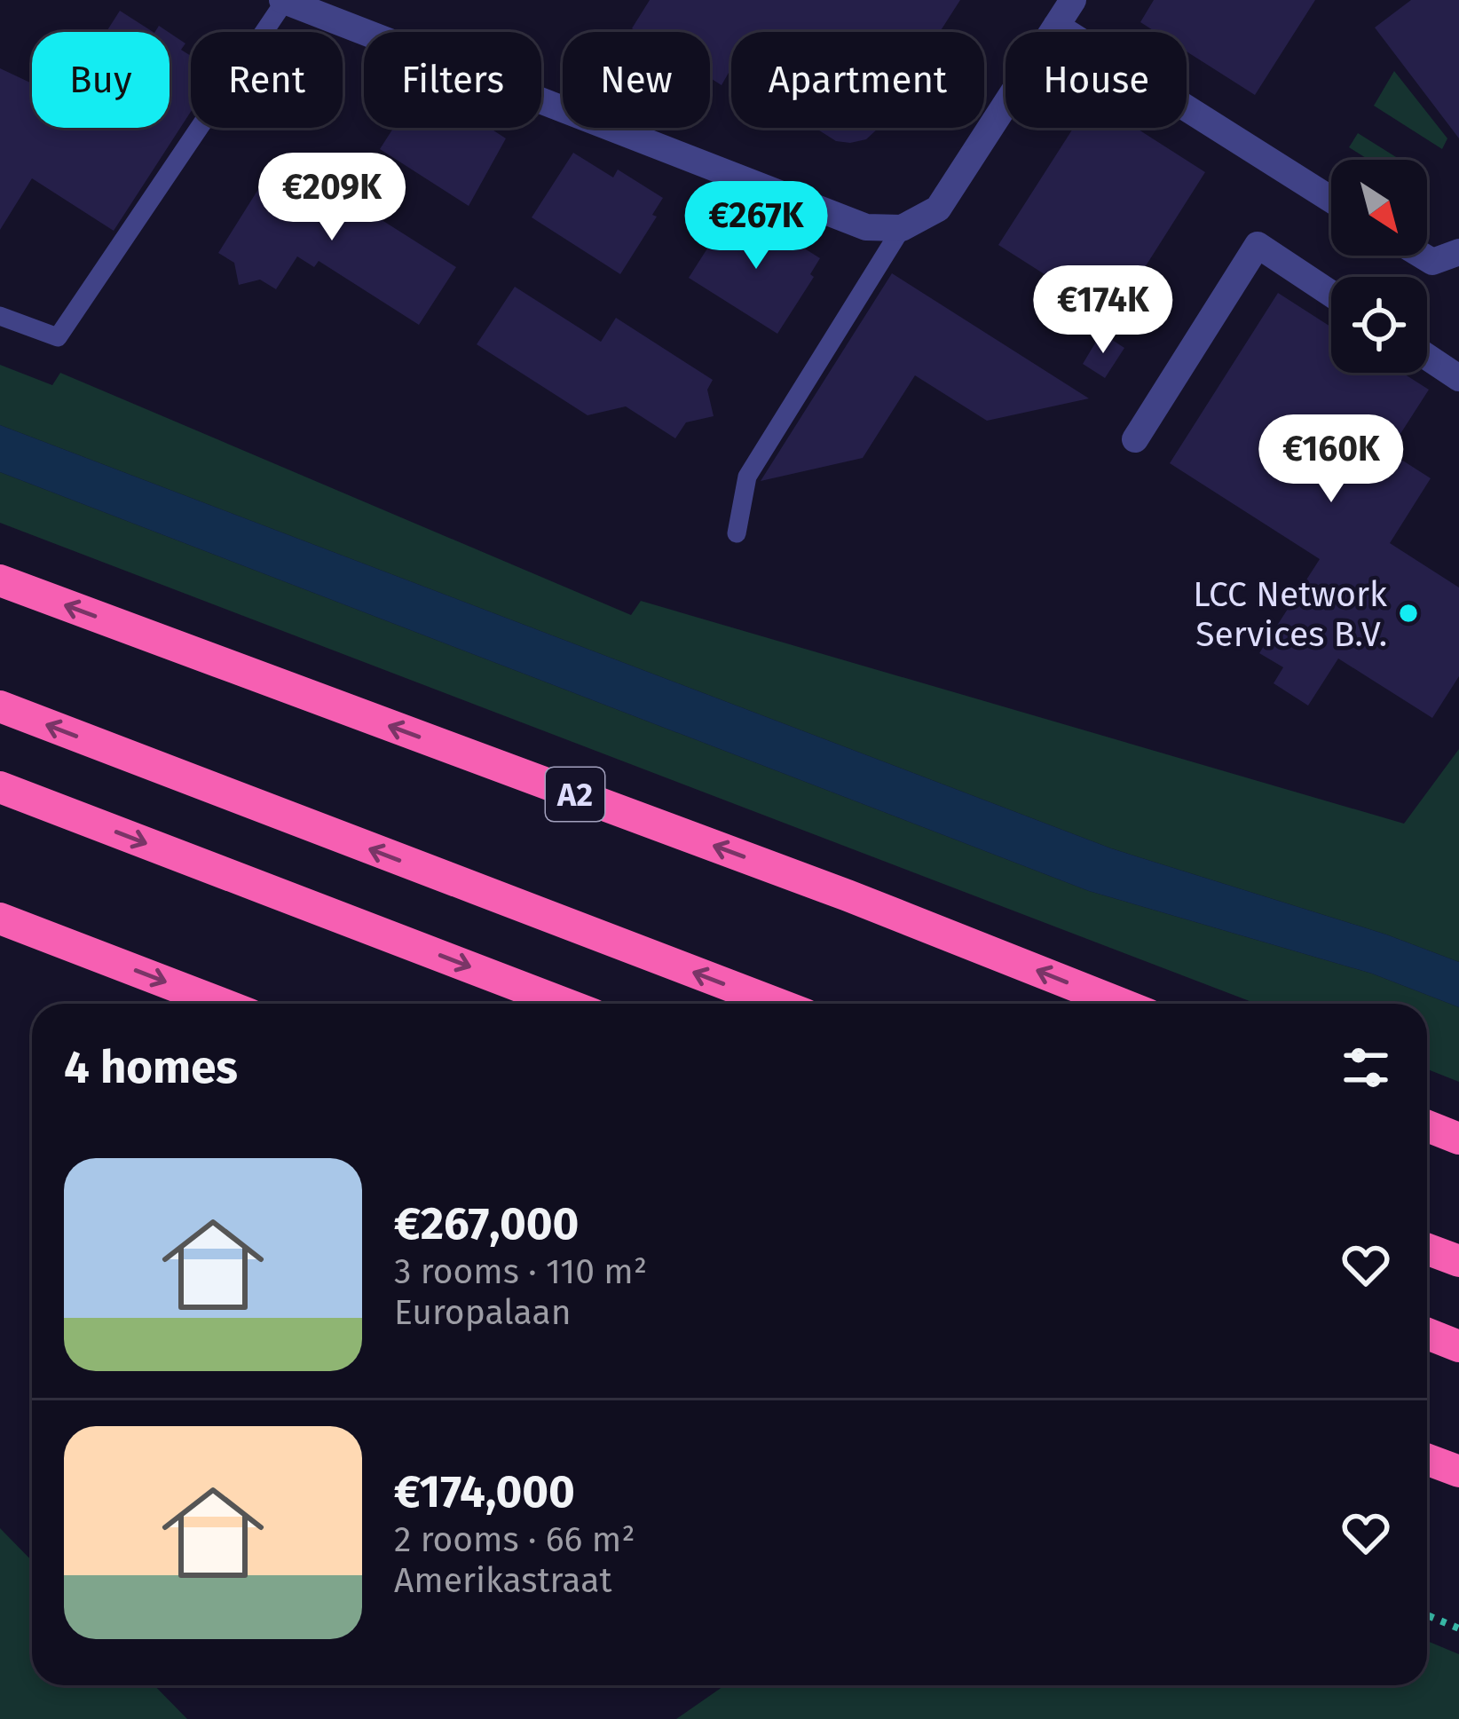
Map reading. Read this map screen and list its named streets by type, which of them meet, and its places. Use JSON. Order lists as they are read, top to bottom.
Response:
{
  "streets": {
    "highway": ["A2"]
  },
  "places": ["LCC Network Services B.V."],
  "north": "bottom right",
  "page": {
    "chip": [
      "Buy",
      "Rent",
      "Filters",
      "New",
      "Apartment",
      "House"
    ],
    "price": [
      "€209K",
      "€267K",
      "€174K",
      "€160K"
    ],
    "heading": "4 homes",
    "list": [
      {
        "name": "€267,000",
        "note": "3 rooms · 110 m² · Europalaan"
      },
      {
        "name": "€174,000",
        "note": "2 rooms · 66 m² · Amerikastraat"
      }
    ]
  }
}
